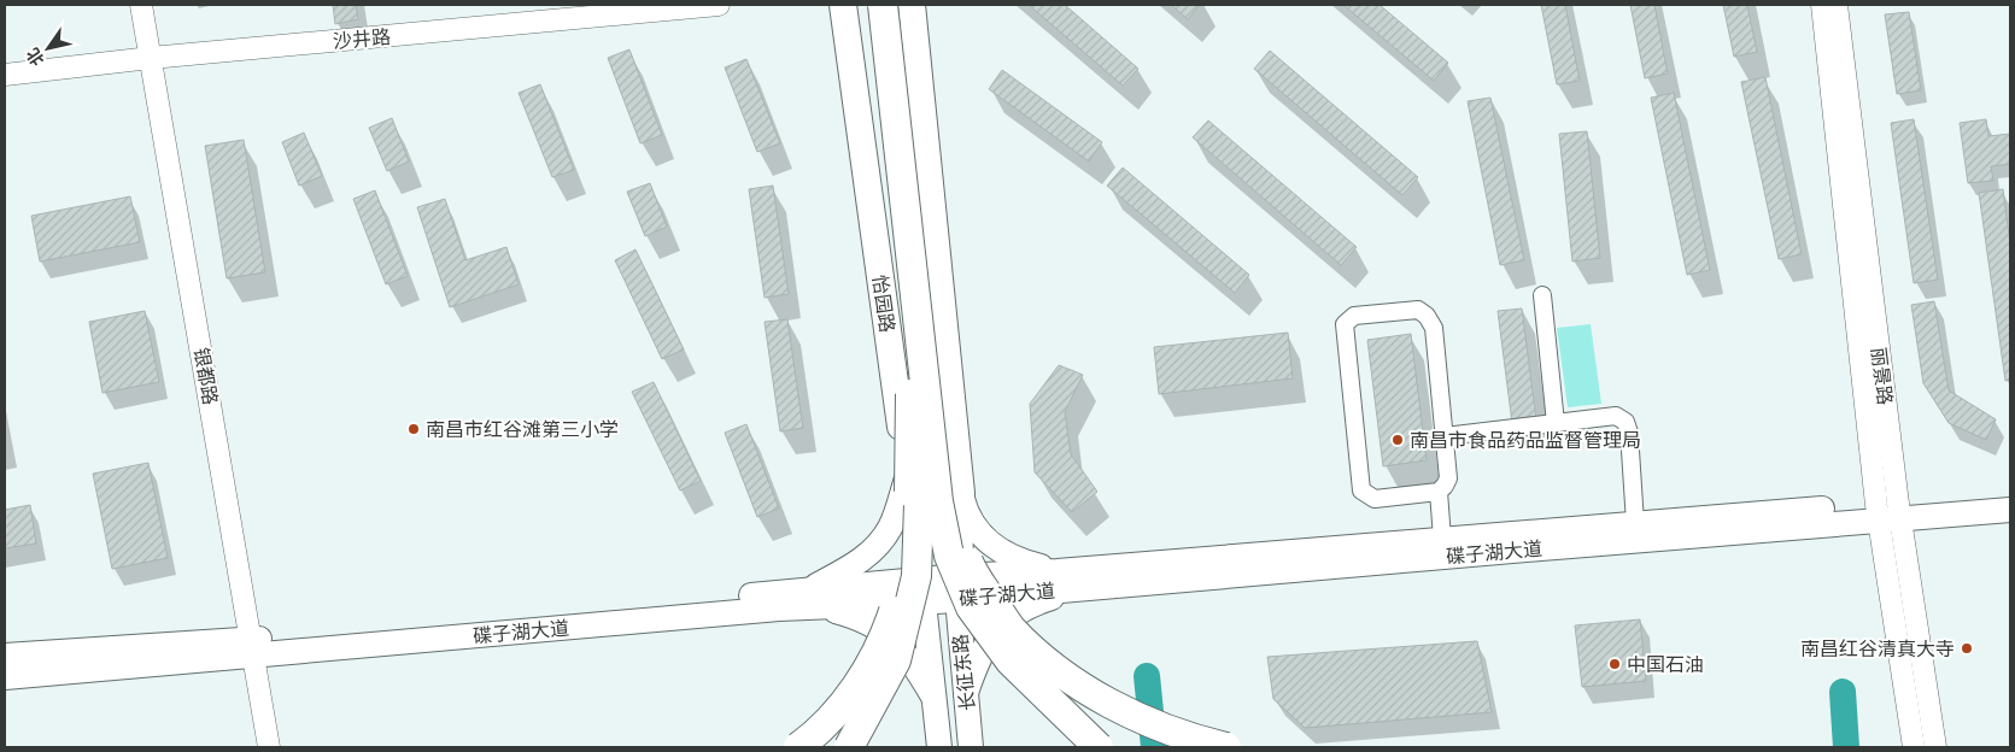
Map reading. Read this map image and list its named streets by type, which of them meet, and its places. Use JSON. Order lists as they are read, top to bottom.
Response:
{
  "streets": {
    "main road": ["怡园路", "碟子湖大道", "长征东路"],
    "street": ["沙井路", "银都路", "丽景路"]
  },
  "crossings": [
    ["沙井路", "银都路"],
    ["怡园路", "碟子湖大道"],
    ["怡园路", "长征东路"],
    ["银都路", "碟子湖大道"],
    ["丽景路", "碟子湖大道"],
    ["碟子湖大道", "长征东路"]
  ],
  "places": [
    "南昌市红谷滩第三小学",
    "南昌市食品药品监督管理局",
    "南昌红谷清真大寺",
    "中国石油"
  ],
  "north": "bottom left"
}
